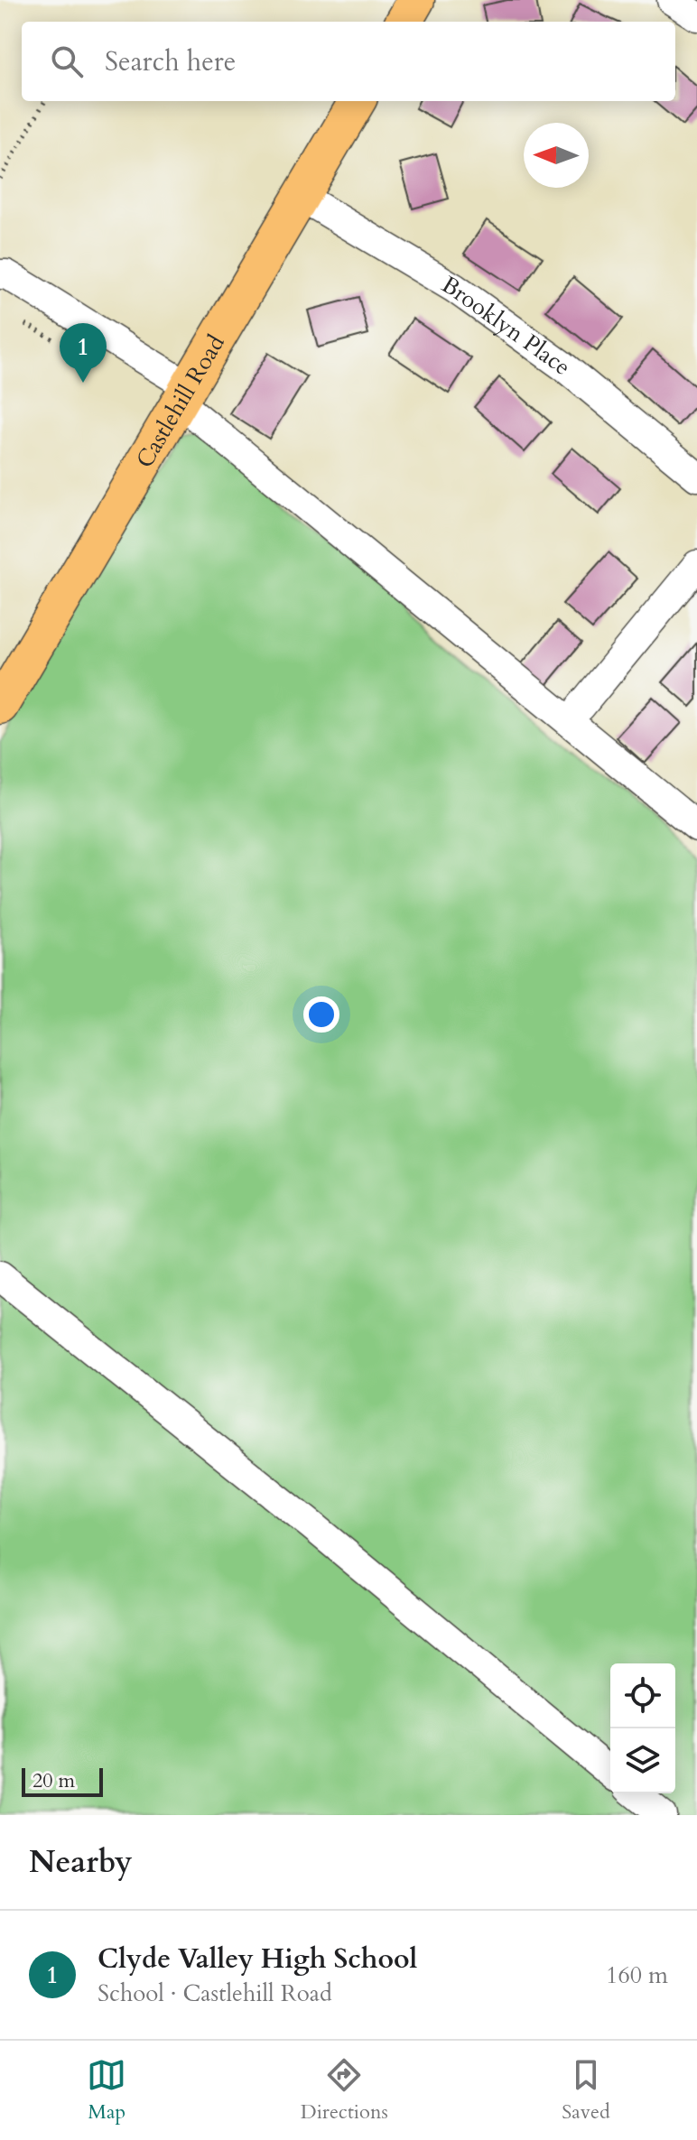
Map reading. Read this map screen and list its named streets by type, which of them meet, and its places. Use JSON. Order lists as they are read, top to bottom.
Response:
{
  "streets": {
    "main road": ["Castlehill Road"],
    "street": ["Brooklyn Place"]
  },
  "crossings": [
    ["Brooklyn Place", "Castlehill Road"]
  ],
  "scale_bar": "20 m",
  "north": "left",
  "page": {
    "search": "Search here",
    "pins": "1",
    "scale": "20 m",
    "heading": "Nearby",
    "list": [
      {
        "mark": "1",
        "name": "Clyde Valley High School",
        "note": "School · Castlehill Road",
        "value": "160 m"
      }
    ],
    "nav": ["Map", "Directions", "Saved"]
  }
}
